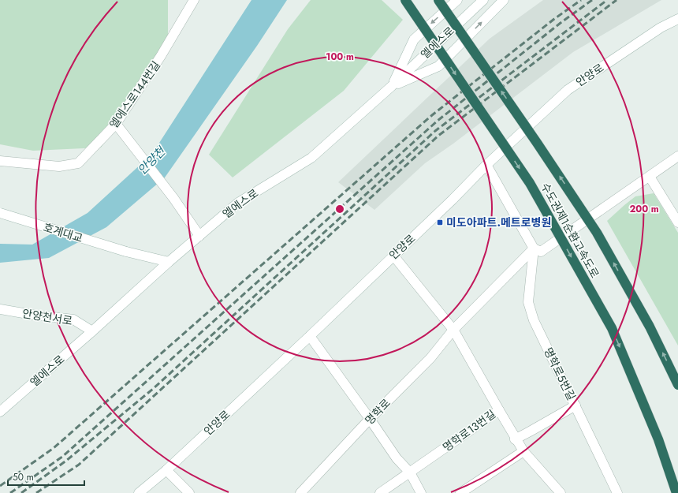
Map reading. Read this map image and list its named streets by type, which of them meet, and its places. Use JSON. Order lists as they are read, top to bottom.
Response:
{
  "streets": {
    "highway": ["수도권제1순환고속도로"],
    "street": [
      "엘에스로",
      "안양로",
      "엘에스로144번길",
      "호계대교",
      "안양천서로",
      "명학로5번길",
      "명학로",
      "명학로13번길"
    ]
  },
  "crossings": [
    ["엘에스로", "호계대교"],
    ["엘에스로", "안양천서로"],
    ["명학로5번길", "명학로"],
    ["명학로", "명학로13번길"]
  ],
  "water": ["안양천"],
  "places": {
    "transit": ["미도아파트.메트로병원"]
  },
  "scale_bar": "50 m",
  "rings": ["100 m", "200 m"]
}
